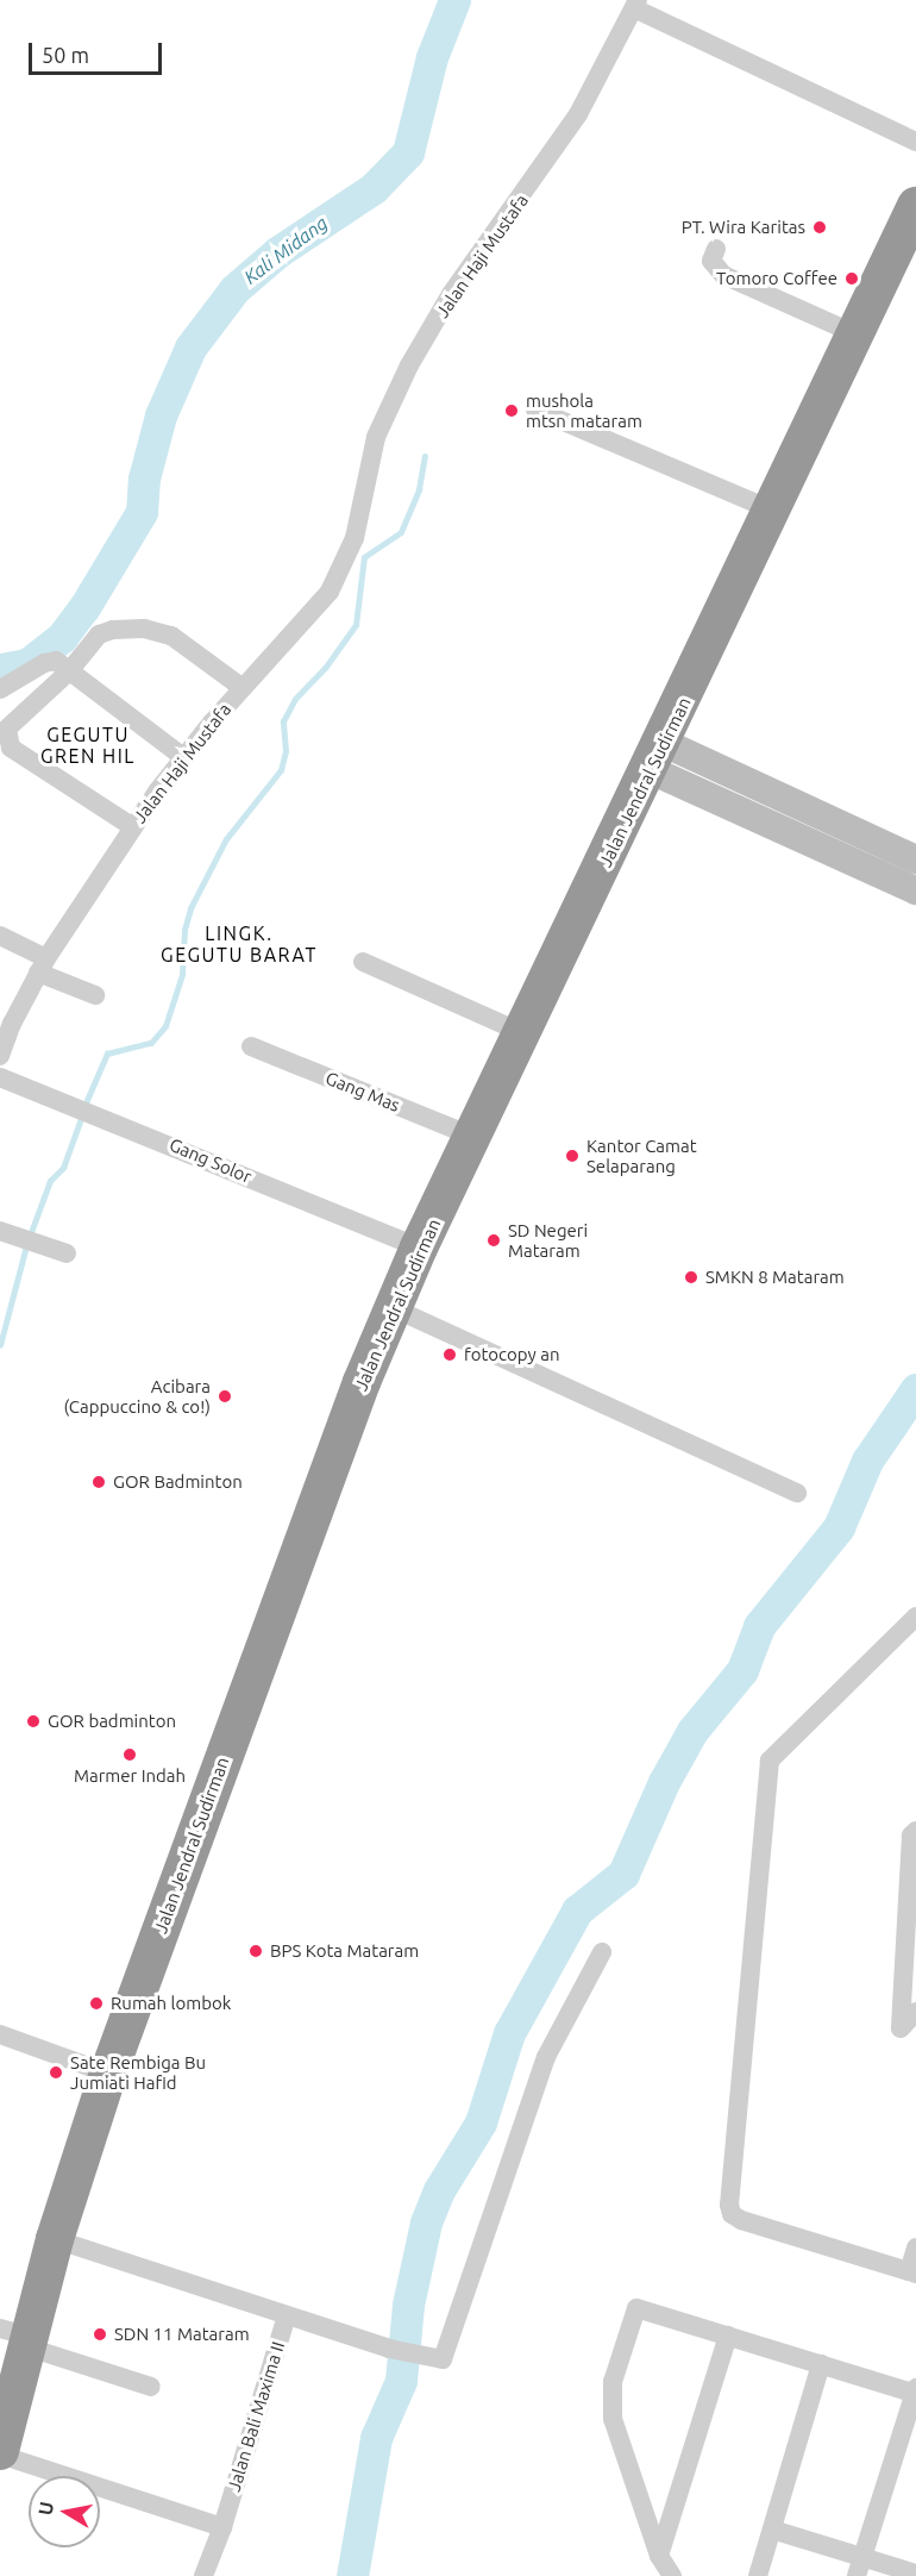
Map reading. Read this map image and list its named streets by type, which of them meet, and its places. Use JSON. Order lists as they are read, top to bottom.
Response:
{
  "streets": {
    "highway": ["Jalan Jendral Sudirman"],
    "street": [
      "Jalan Haji Mustafa",
      "Gang Mas",
      "Gang Solor",
      "Jalan Bali Maxima II"
    ]
  },
  "crossings": [
    ["Jalan Jendral Sudirman", "Gang Mas"],
    ["Jalan Jendral Sudirman", "Gang Solor"]
  ],
  "districts": ["GEGUTU GREN HIL", "LINGK. GEGUTU BARAT"],
  "water": ["Kali Midang"],
  "places": [
    "PT. Wira Karitas",
    "Tomoro Coffee",
    "mushola mtsn mataram",
    "Kantor Camat Selaparang",
    "SD Negeri Mataram",
    "SMKN 8 Mataram",
    "fotocopy an",
    "Acibara (Cappuccino & co!)",
    "GOR Badminton",
    "GOR badminton",
    "Marmer Indah",
    "BPS Kota Mataram",
    "Rumah lombok",
    "Sate Rembiga Bu Jumiati Hafid",
    "SDN 11 Mataram"
  ],
  "scale_bar": "50 m",
  "north": "left"
}
